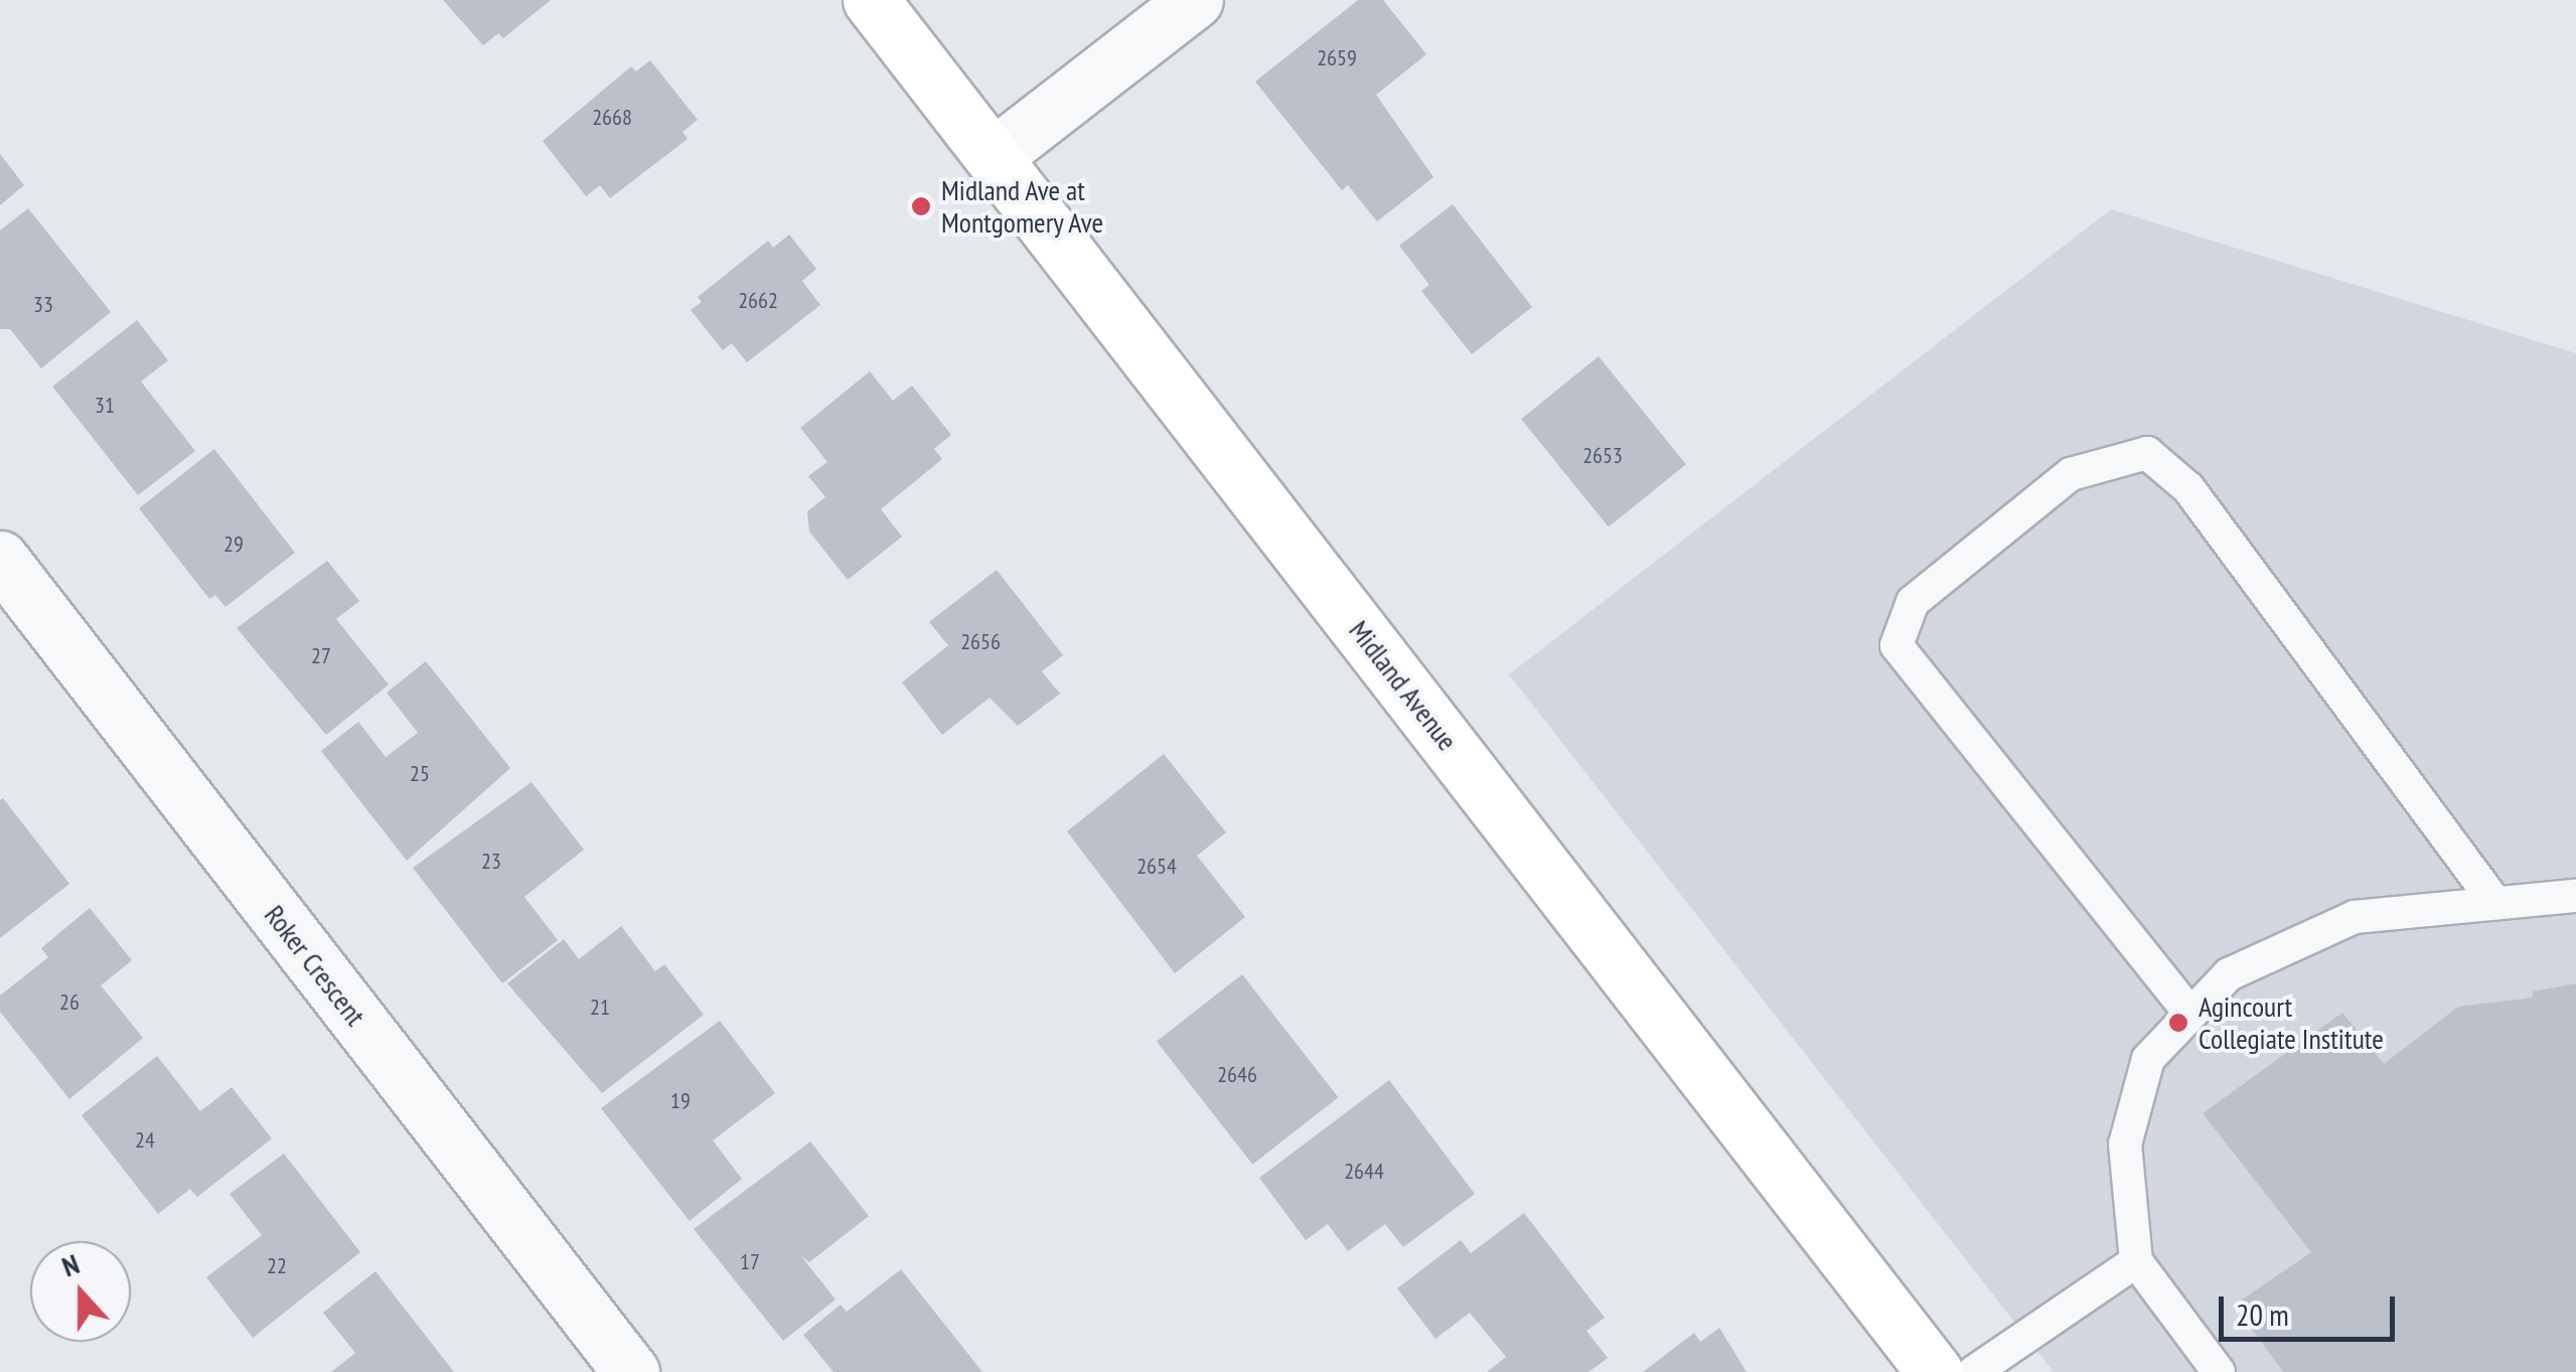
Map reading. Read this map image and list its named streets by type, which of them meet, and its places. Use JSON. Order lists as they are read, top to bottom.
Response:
{
  "streets": {
    "main road": ["Midland Avenue"],
    "street": ["Roker Crescent"]
  },
  "places": ["Midland Ave at Montgomery Ave", "Agincourt Collegiate Institute"],
  "house_numbers": [
    "2659",
    "2668",
    "2662",
    "33",
    "31",
    "2653",
    "29",
    "2656",
    "27",
    "25",
    "23",
    "2654",
    "26",
    "21",
    "2646",
    "19",
    "24",
    "2644",
    "17",
    "22"
  ],
  "scale_bar": "20 m",
  "north": "top"
}
